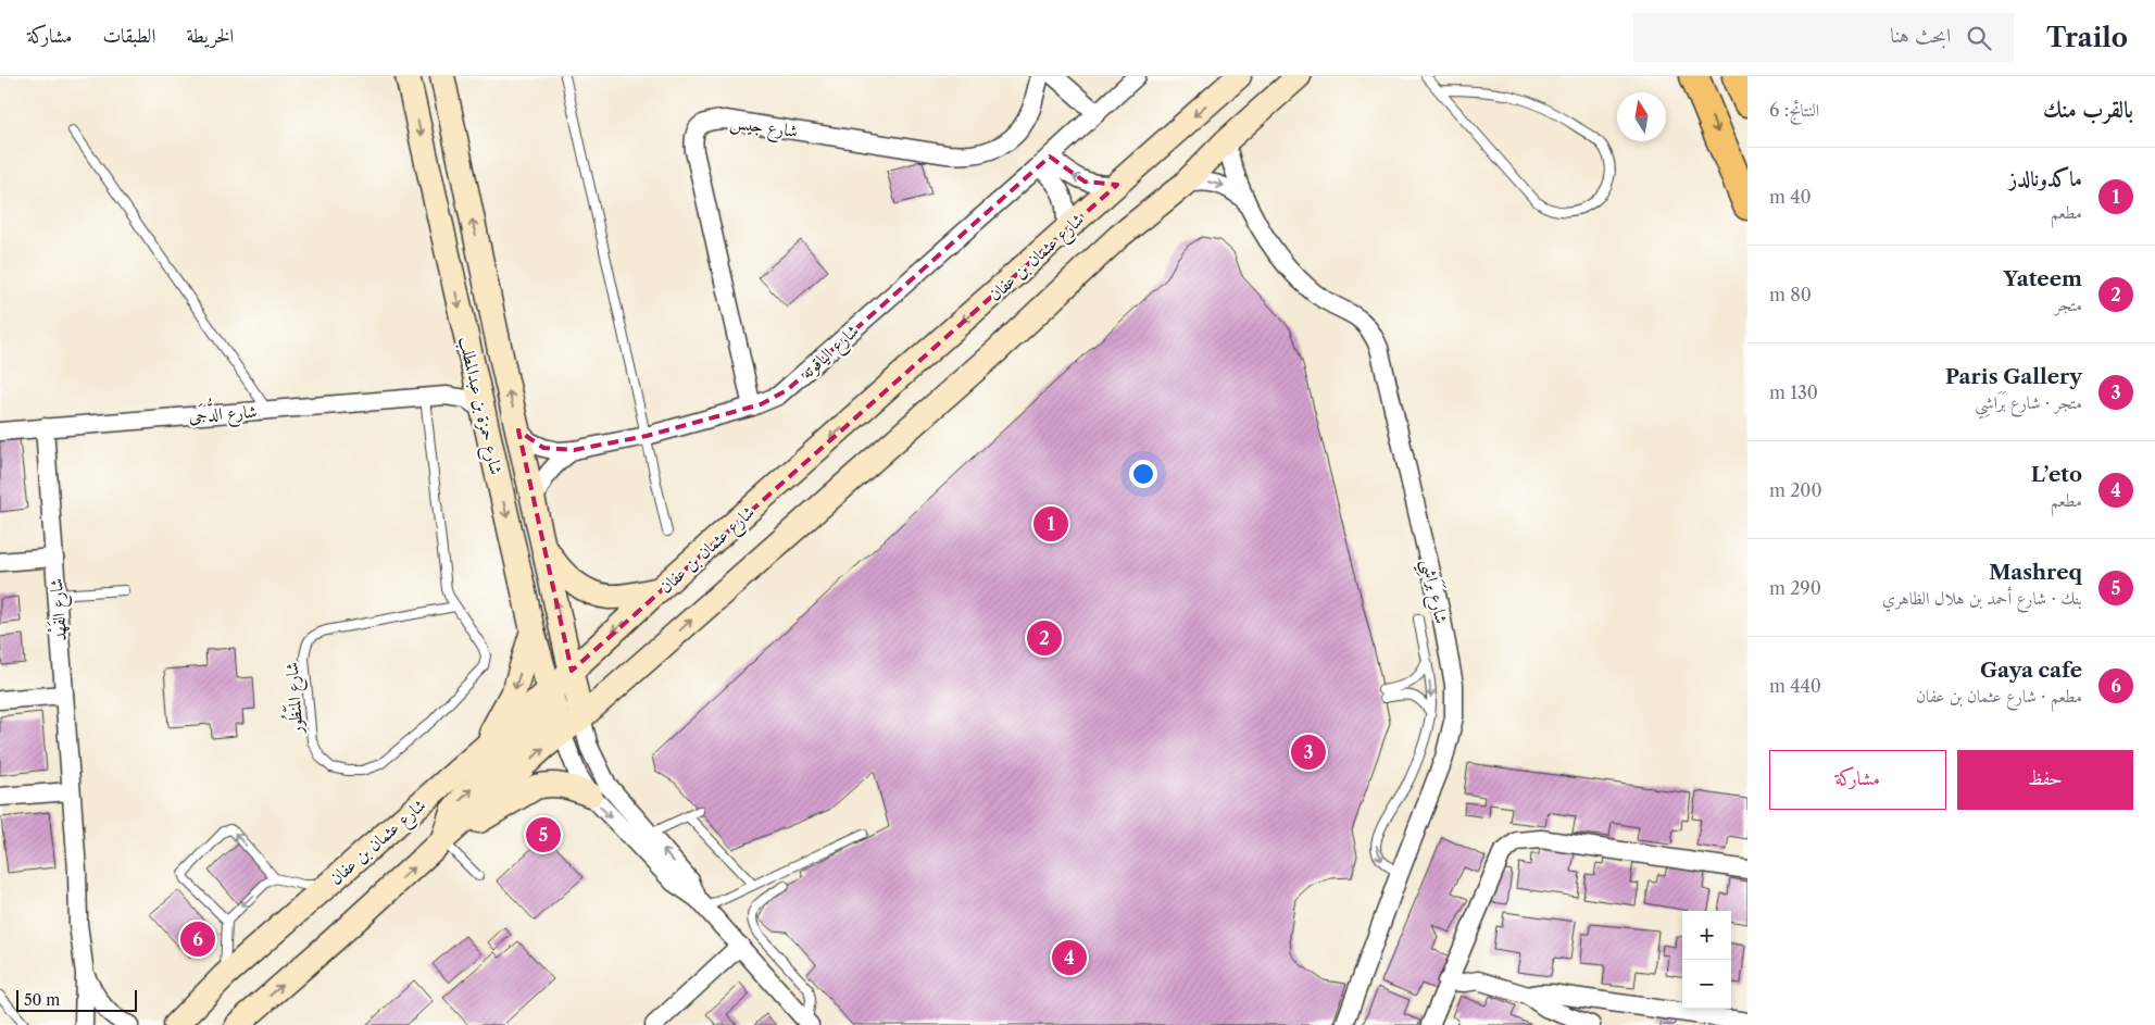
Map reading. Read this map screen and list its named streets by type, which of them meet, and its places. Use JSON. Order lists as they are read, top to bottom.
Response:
{
  "streets": {
    "main road": ["شارع عثمان بن عفان", "شارع حمزة بن عبدالمطلب"],
    "street": [
      "شارع جيس",
      "شارع الياقوته",
      "شارع الدُّجَى",
      "شارع بَرَاشِي",
      "شارع الفَهْد"
    ],
    "lane": ["شارع المَنْظُور"]
  },
  "crossings": [
    ["شارع جيس", "شارع الياقوته"],
    ["شارع عثمان بن عفان", "شارع حمزة بن عبدالمطلب"],
    ["شارع الياقوته", "شارع حمزة بن عبدالمطلب"],
    ["شارع حمزة بن عبدالمطلب", "شارع الدُّجَى"],
    ["شارع الدُّجَى", "شارع الفَهْد"],
    ["شارع الدُّجَى", "شارع المَنْظُور"]
  ],
  "scale_bar": "50 m",
  "north": "top",
  "page": {
    "header": "Trailo",
    "search": "ابحث هنا",
    "nav": ["الخريطة", "الطبقات", "مشاركة"],
    "heading": ["بالقرب منك", "النتائج: 6"],
    "list": [
      {
        "mark": "1",
        "name": "ماكدونالدز",
        "note": "مطعم",
        "value": "40 m"
      },
      {
        "mark": "2",
        "name": "Yateem",
        "note": "متجر",
        "value": "80 m"
      },
      {
        "mark": "3",
        "name": "Paris Gallery",
        "note": "متجر · شارع بَرَاشِي",
        "value": "130 m"
      },
      {
        "mark": "4",
        "name": "L’eto",
        "note": "مطعم",
        "value": "200 m"
      },
      {
        "mark": "5",
        "name": "Mashreq",
        "note": "بنك · شارع أحمد بن هلال الظاهري",
        "value": "290 m"
      },
      {
        "mark": "6",
        "name": "Gaya cafe",
        "note": "مطعم · شارع عثمان بن عفان",
        "value": "440 m"
      }
    ],
    "pins": [
      "1",
      "2",
      "3",
      "5",
      "6",
      "4"
    ],
    "buttons": ["حفظ", "مشاركة"],
    "map_buttons": ["+", "−"],
    "scale": "50 m"
  }
}
